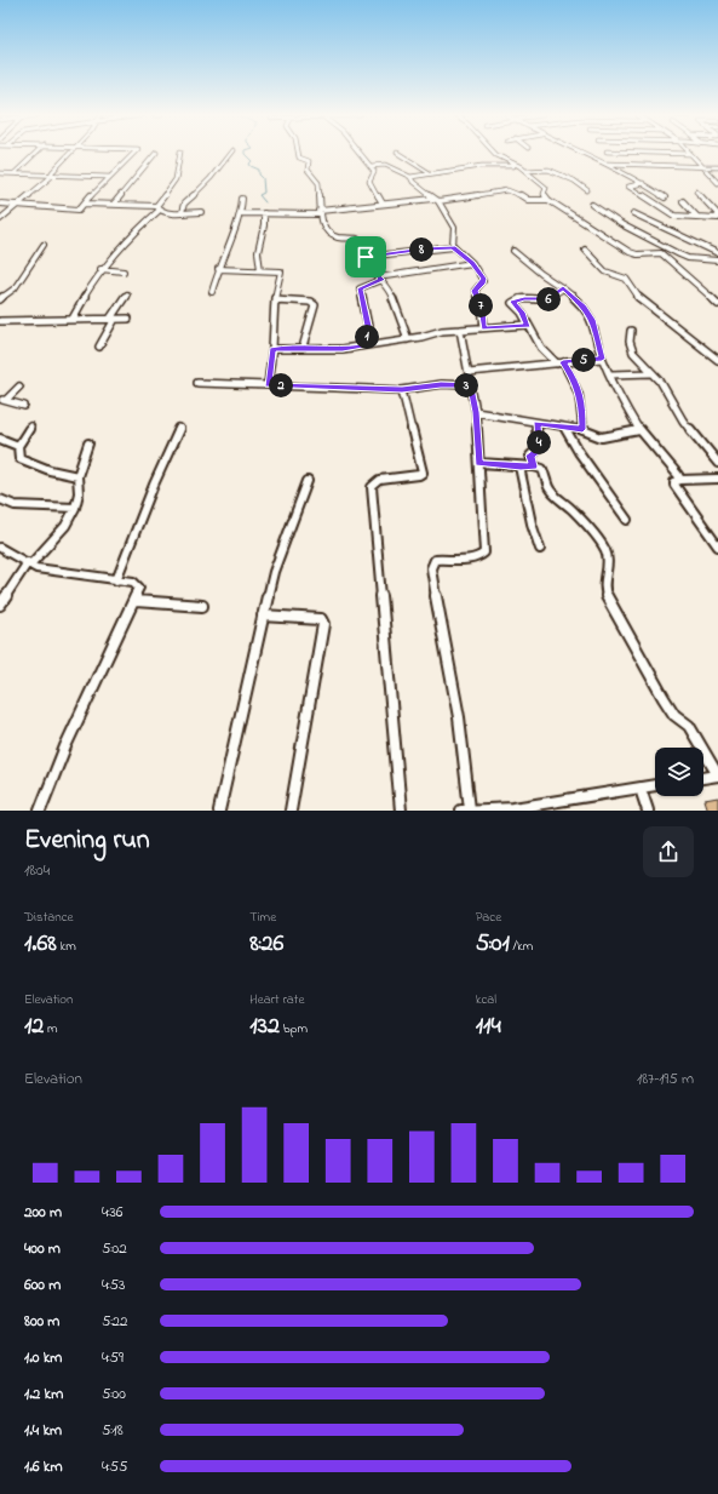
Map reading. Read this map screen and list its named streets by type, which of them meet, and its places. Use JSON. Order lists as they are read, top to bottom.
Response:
{
  "page": {
    "pins": [
      "8",
      "6",
      "7",
      "1",
      "5",
      "2",
      "3",
      "4"
    ],
    "heading": ["Evening run", "18:04"],
    "stats": [
      ["Distance", "1.68 km"],
      ["Time", "8:26"],
      ["Pace", "5:01 /km"],
      ["Elevation", "12 m"],
      ["Heart rate", "132 bpm"],
      ["kcal", "114"]
    ],
    "chart": ["Elevation", "187–195 m"],
    "list": [
      {
        "name": "200 m",
        "note": "4:36"
      },
      {
        "name": "400 m",
        "note": "5:02"
      },
      {
        "name": "600 m",
        "note": "4:53"
      },
      {
        "name": "800 m",
        "note": "5:22"
      },
      {
        "name": "1.0 km",
        "note": "4:59"
      },
      {
        "name": "1.2 km",
        "note": "5:00"
      },
      {
        "name": "1.4 km",
        "note": "5:18"
      },
      {
        "name": "1.6 km",
        "note": "4:55"
      }
    ]
  }
}
